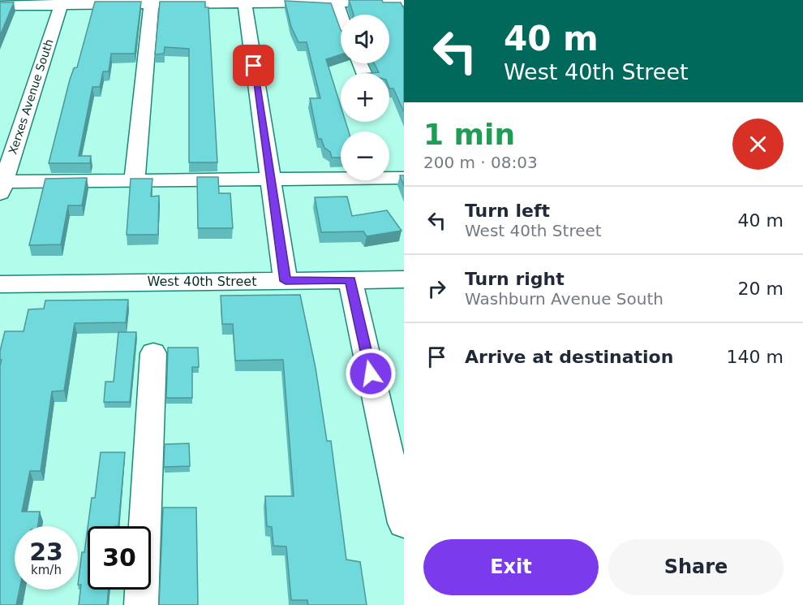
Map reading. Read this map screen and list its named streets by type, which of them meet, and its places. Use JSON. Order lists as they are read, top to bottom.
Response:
{
  "streets": {
    "street": ["Xerxes Avenue South", "West 40th Street"]
  },
  "page": {
    "turn": ["40 m", "West 40th Street"],
    "map_buttons": ["+", "−"],
    "heading": ["1 min", "200 m · 08:03"],
    "list": [
      {
        "name": "Turn left",
        "note": "West 40th Street",
        "value": "40 m"
      },
      {
        "name": "Turn right",
        "note": "Washburn Avenue South",
        "value": "20 m"
      },
      {
        "name": "Arrive at destination",
        "value": "140 m"
      }
    ],
    "speed": "23 km/h",
    "limit": "30",
    "buttons": ["Exit", "Share"]
  }
}
